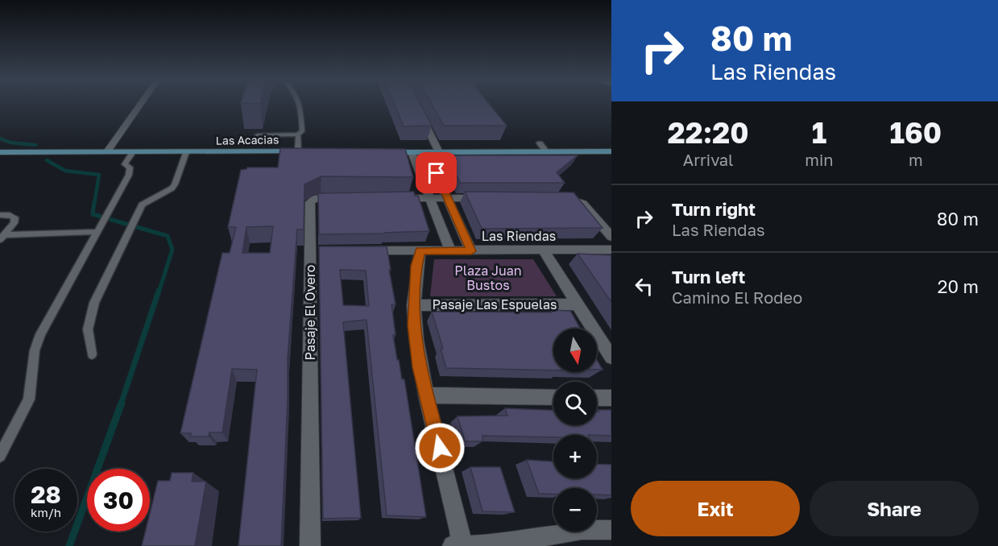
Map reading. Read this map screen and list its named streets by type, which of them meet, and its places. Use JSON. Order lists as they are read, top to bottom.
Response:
{
  "streets": {
    "street": [
      "Las Acacias",
      "Las Riendas",
      "Pasaje Las Espuelas",
      "Pasaje El Overo"
    ]
  },
  "parks": ["Plaza Juan Bustos"],
  "north": "bottom",
  "page": {
    "turn": ["80 m", "Las Riendas"],
    "eta": [
      "22:20",
      "Arrival",
      "1",
      "min",
      "160",
      "m"
    ],
    "list": [
      {
        "name": "Turn right",
        "note": "Las Riendas",
        "value": "80 m"
      },
      {
        "name": "Turn left",
        "note": "Camino El Rodeo",
        "value": "20 m"
      }
    ],
    "map_buttons": ["+", "−"],
    "speed": "28 km/h",
    "limit": "30",
    "buttons": ["Exit", "Share"]
  }
}
